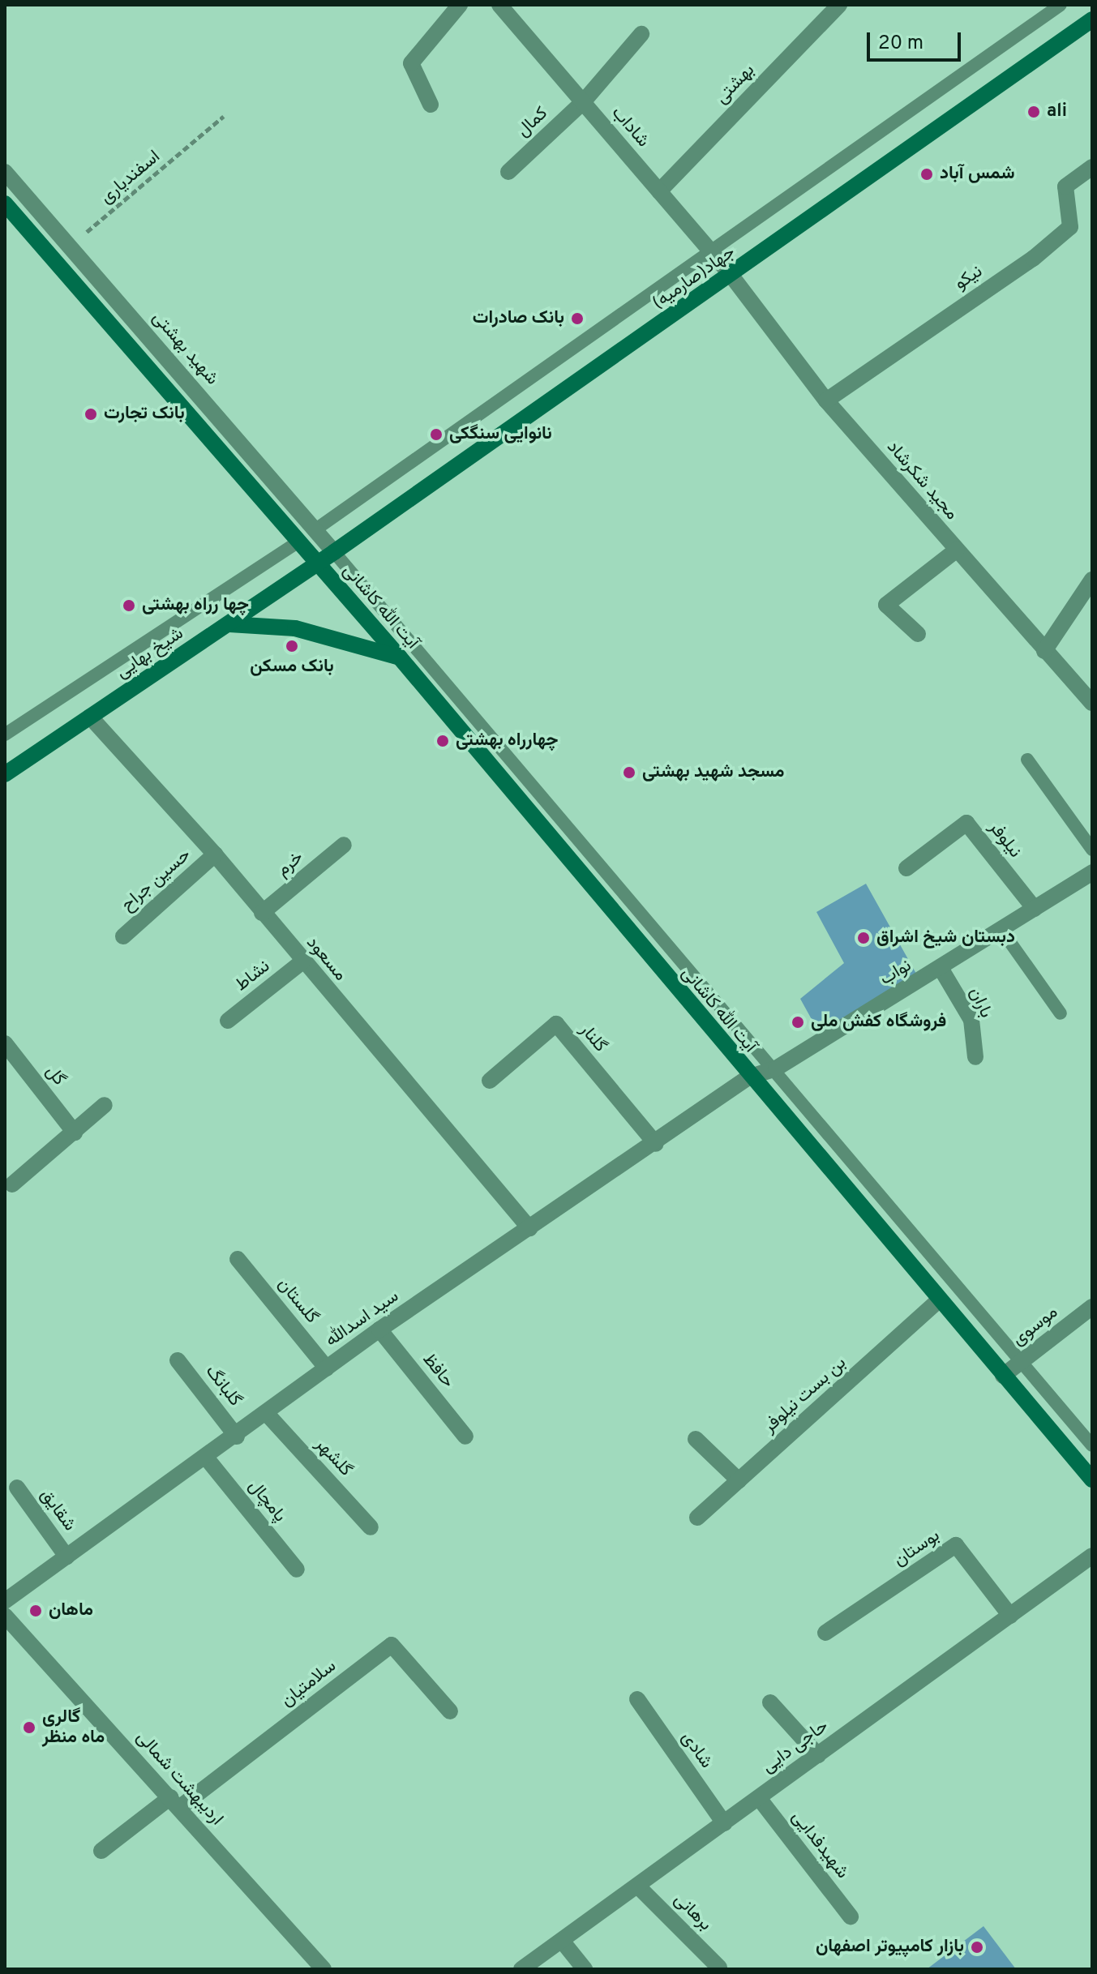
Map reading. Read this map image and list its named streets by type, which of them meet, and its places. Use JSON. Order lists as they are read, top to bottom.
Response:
{
  "streets": {
    "main road": ["جهاد(صارمیه)", "آیت الله کاشانی", "شیخ بهایی"],
    "street": [
      "بهشتی",
      "کمال",
      "شاداب",
      "نیکو",
      "شهید بهشتی",
      "مجید شکرشاد",
      "نیلوفر",
      "خرم",
      "حسین جراح",
      "مسعود",
      "نواب",
      "نشاط",
      "باران",
      "گلنار",
      "گل",
      "گلستان",
      "سید اسدالله",
      "موسوی",
      "حافظ",
      "گلبانگ",
      "بن بست نیلوفر",
      "گلشهر",
      "پامچال",
      "شقایق",
      "بوستان",
      "سلامتیان",
      "حاجی دایی",
      "شادی",
      "اردیبهشت شمالی",
      "شهیدفدایی",
      "برهانی"
    ],
    "path": ["اسفندیاری"]
  },
  "crossings": [
    ["بهشتی", "شاداب"],
    ["کمال", "شاداب"],
    ["شاداب", "جهاد(صارمیه)"],
    ["شاداب", "مجید شکرشاد"],
    ["اسفندیاری", "شهید بهشتی"],
    ["جهاد(صارمیه)", "شهید بهشتی"],
    ["جهاد(صارمیه)", "مجید شکرشاد"],
    ["جهاد(صارمیه)", "آیت الله کاشانی"],
    ["جهاد(صارمیه)", "شیخ بهایی"],
    ["نیکو", "مجید شکرشاد"],
    ["شهید بهشتی", "آیت الله کاشانی"],
    ["شهید بهشتی", "شیخ بهایی"],
    ["آیت الله کاشانی", "شیخ بهایی"],
    ["آیت الله کاشانی", "نواب"],
    ["آیت الله کاشانی", "سید اسدالله"],
    ["آیت الله کاشانی", "موسوی"],
    ["آیت الله کاشانی", "بن بست نیلوفر"],
    ["شیخ بهایی", "مسعود"],
    ["نیلوفر", "نواب"],
    ["خرم", "مسعود"],
    ["حسین جراح", "مسعود"],
    ["مسعود", "نشاط"],
    ["مسعود", "سید اسدالله"],
    ["نواب", "باران"],
    ["نواب", "سید اسدالله"],
    ["گلنار", "سید اسدالله"],
    ["گلستان", "سید اسدالله"],
    ["سید اسدالله", "حافظ"],
    ["سید اسدالله", "گلبانگ"],
    ["سید اسدالله", "گلشهر"],
    ["سید اسدالله", "پامچال"],
    ["سید اسدالله", "شقایق"],
    ["بوستان", "حاجی دایی"],
    ["سلامتیان", "اردیبهشت شمالی"],
    ["حاجی دایی", "شادی"],
    ["حاجی دایی", "شهیدفدایی"],
    ["حاجی دایی", "برهانی"]
  ],
  "places": [
    "ali",
    "شمس آباد",
    "بانک صادرات",
    "بانک تجارت",
    "نانوایی سنگکی",
    "چها رراه بهشتی",
    "بانک مسکن",
    "چهارراه بهشتی",
    "مسجد شهید بهشتی",
    "دبستان شیخ اشراق",
    "فروشگاه کفش ملی",
    "ماهان",
    "گالری ماه منظر",
    "بازار کامپیوتر اصفهان"
  ],
  "scale_bar": "20 m"
}
